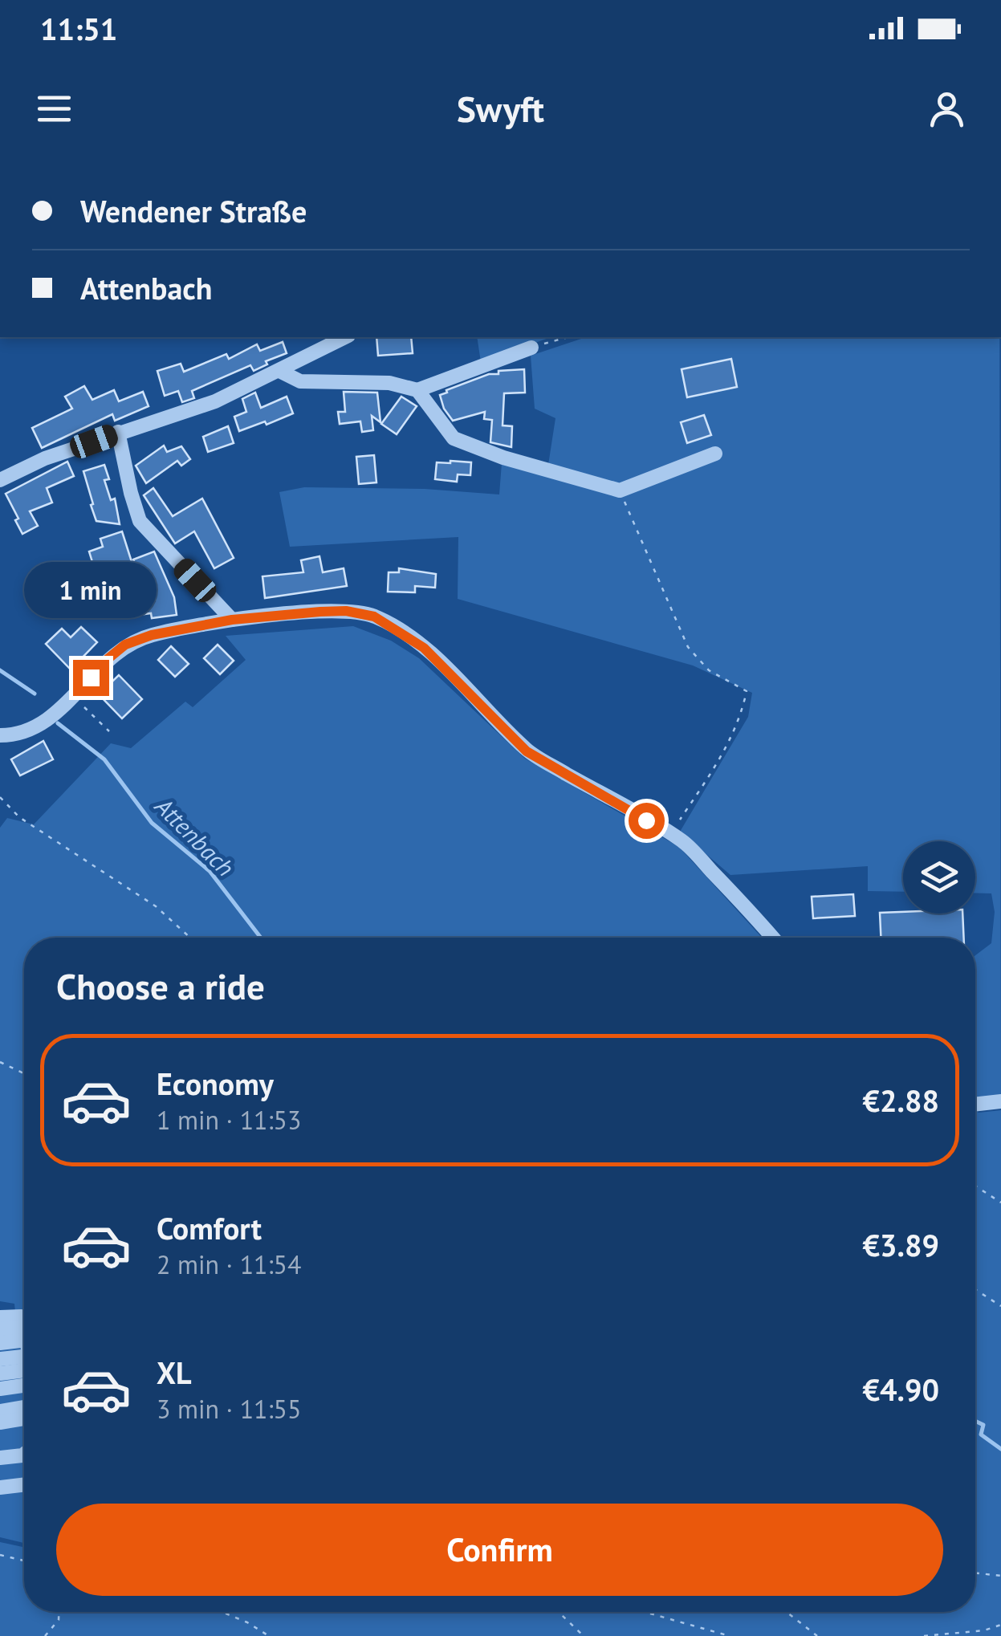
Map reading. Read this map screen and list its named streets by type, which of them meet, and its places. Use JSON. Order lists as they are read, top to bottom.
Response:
{
  "water": ["Attenbach"],
  "page": {
    "status": "11:51",
    "header": "Swyft",
    "banner": ["Wendener Straße", "Attenbach"],
    "bubble": "1 min",
    "heading": "Choose a ride",
    "list": [
      {
        "name": "Economy",
        "note": "1 min · 11:53",
        "value": "€2.88"
      },
      {
        "name": "Comfort",
        "note": "2 min · 11:54",
        "value": "€3.89"
      },
      {
        "name": "XL",
        "note": "3 min · 11:55",
        "value": "€4.90"
      }
    ],
    "buttons": "Confirm"
  }
}
